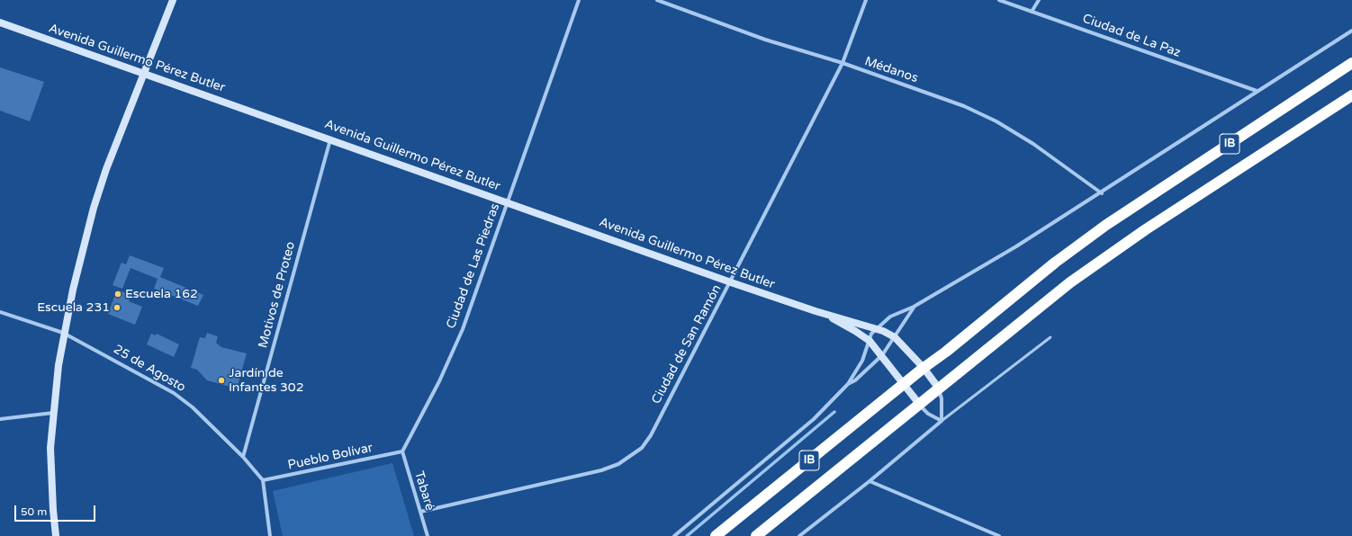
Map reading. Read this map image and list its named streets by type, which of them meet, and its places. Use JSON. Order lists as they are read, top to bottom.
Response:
{
  "streets": {
    "highway": ["IB"],
    "street": [
      "Ciudad de La Paz",
      "Avenida Guillermo Pérez Butler",
      "Médanos",
      "Ciudad de Las Piedras",
      "Motivos de Proteo",
      "Ciudad de San Ramón",
      "25 de Agosto",
      "Pueblo Bolívar",
      "Tabaré"
    ]
  },
  "crossings": [
    ["Avenida Guillermo Pérez Butler", "Ciudad de Las Piedras"],
    ["Avenida Guillermo Pérez Butler", "Motivos de Proteo"],
    ["Avenida Guillermo Pérez Butler", "Ciudad de San Ramón"],
    ["Médanos", "Ciudad de San Ramón"],
    ["Ciudad de Las Piedras", "Pueblo Bolívar"],
    ["Ciudad de Las Piedras", "Tabaré"],
    ["Motivos de Proteo", "25 de Agosto"],
    ["Ciudad de San Ramón", "Tabaré"],
    ["25 de Agosto", "Pueblo Bolívar"],
    ["Pueblo Bolívar", "Tabaré"]
  ],
  "places": ["Escuela 162", "Escuela 231", "Jardín de Infantes 302"],
  "scale_bar": "50 m"
}
